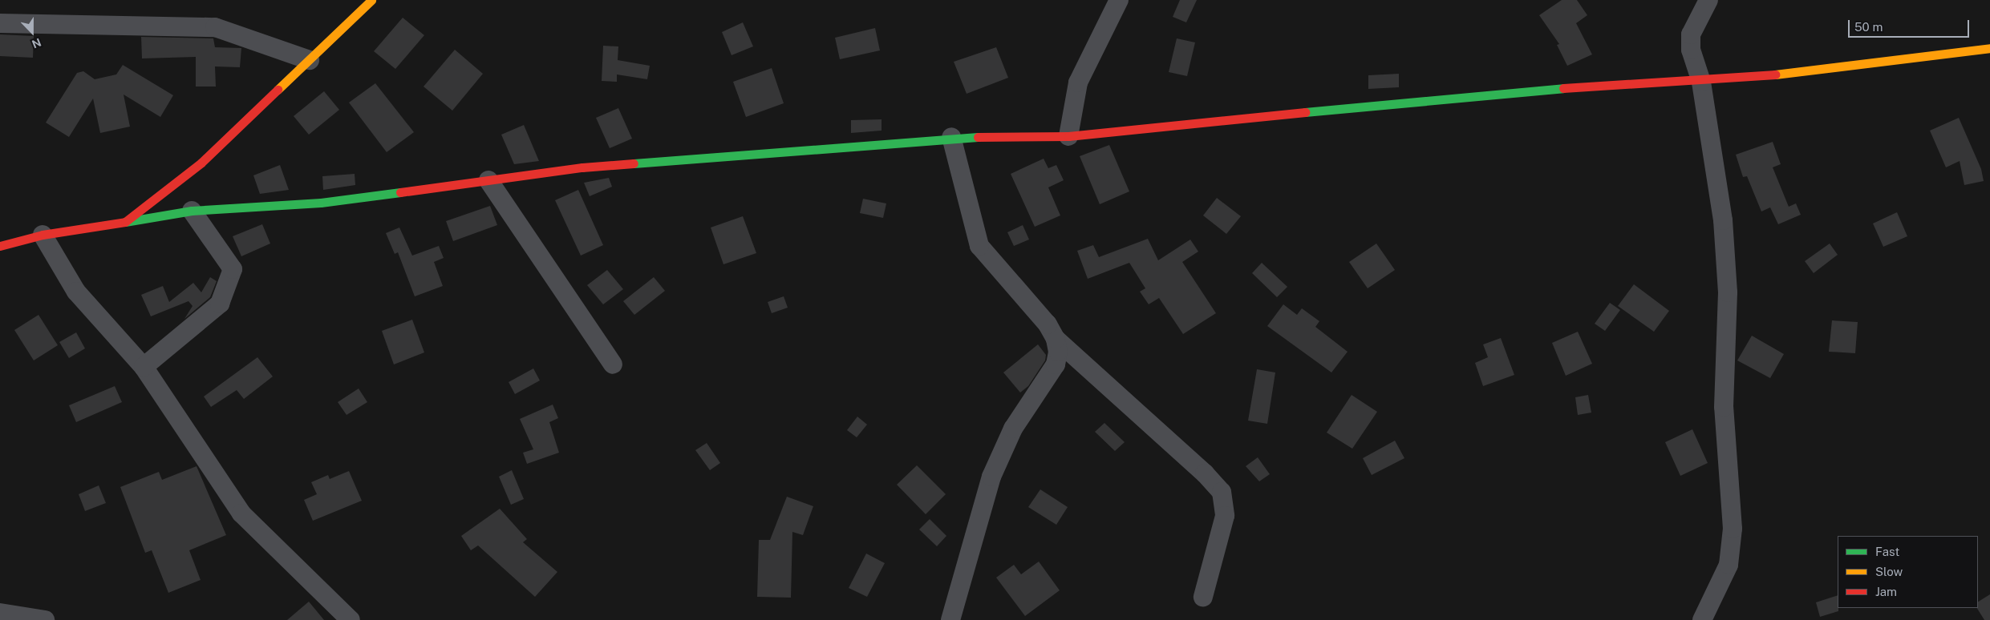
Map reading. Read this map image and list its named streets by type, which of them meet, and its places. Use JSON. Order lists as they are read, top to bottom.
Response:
{
  "legend": ["Fast", "Slow", "Jam"],
  "scale_bar": "50 m",
  "north": "bottom"
}
